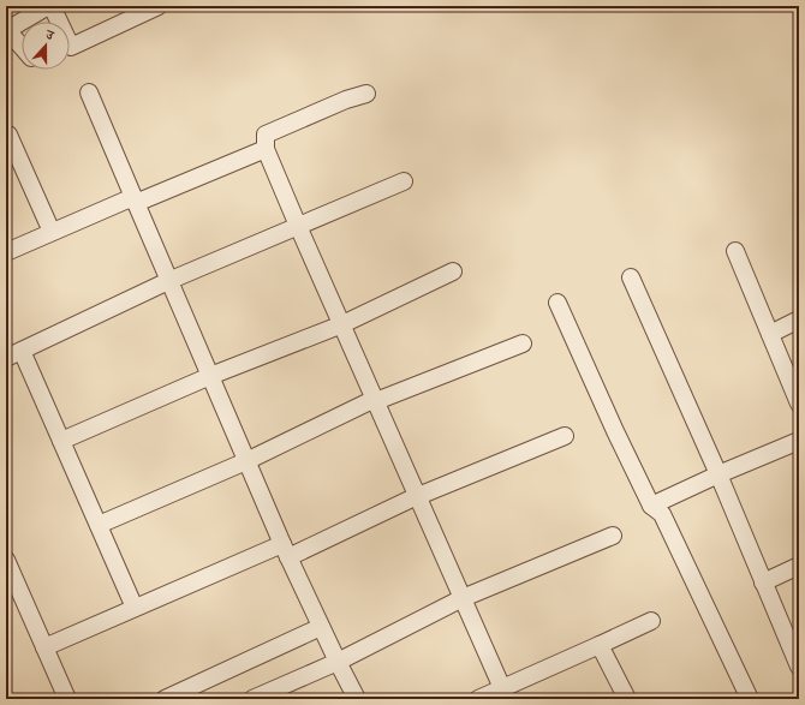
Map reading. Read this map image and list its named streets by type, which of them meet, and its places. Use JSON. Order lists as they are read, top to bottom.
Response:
{
  "north": "top"
}
